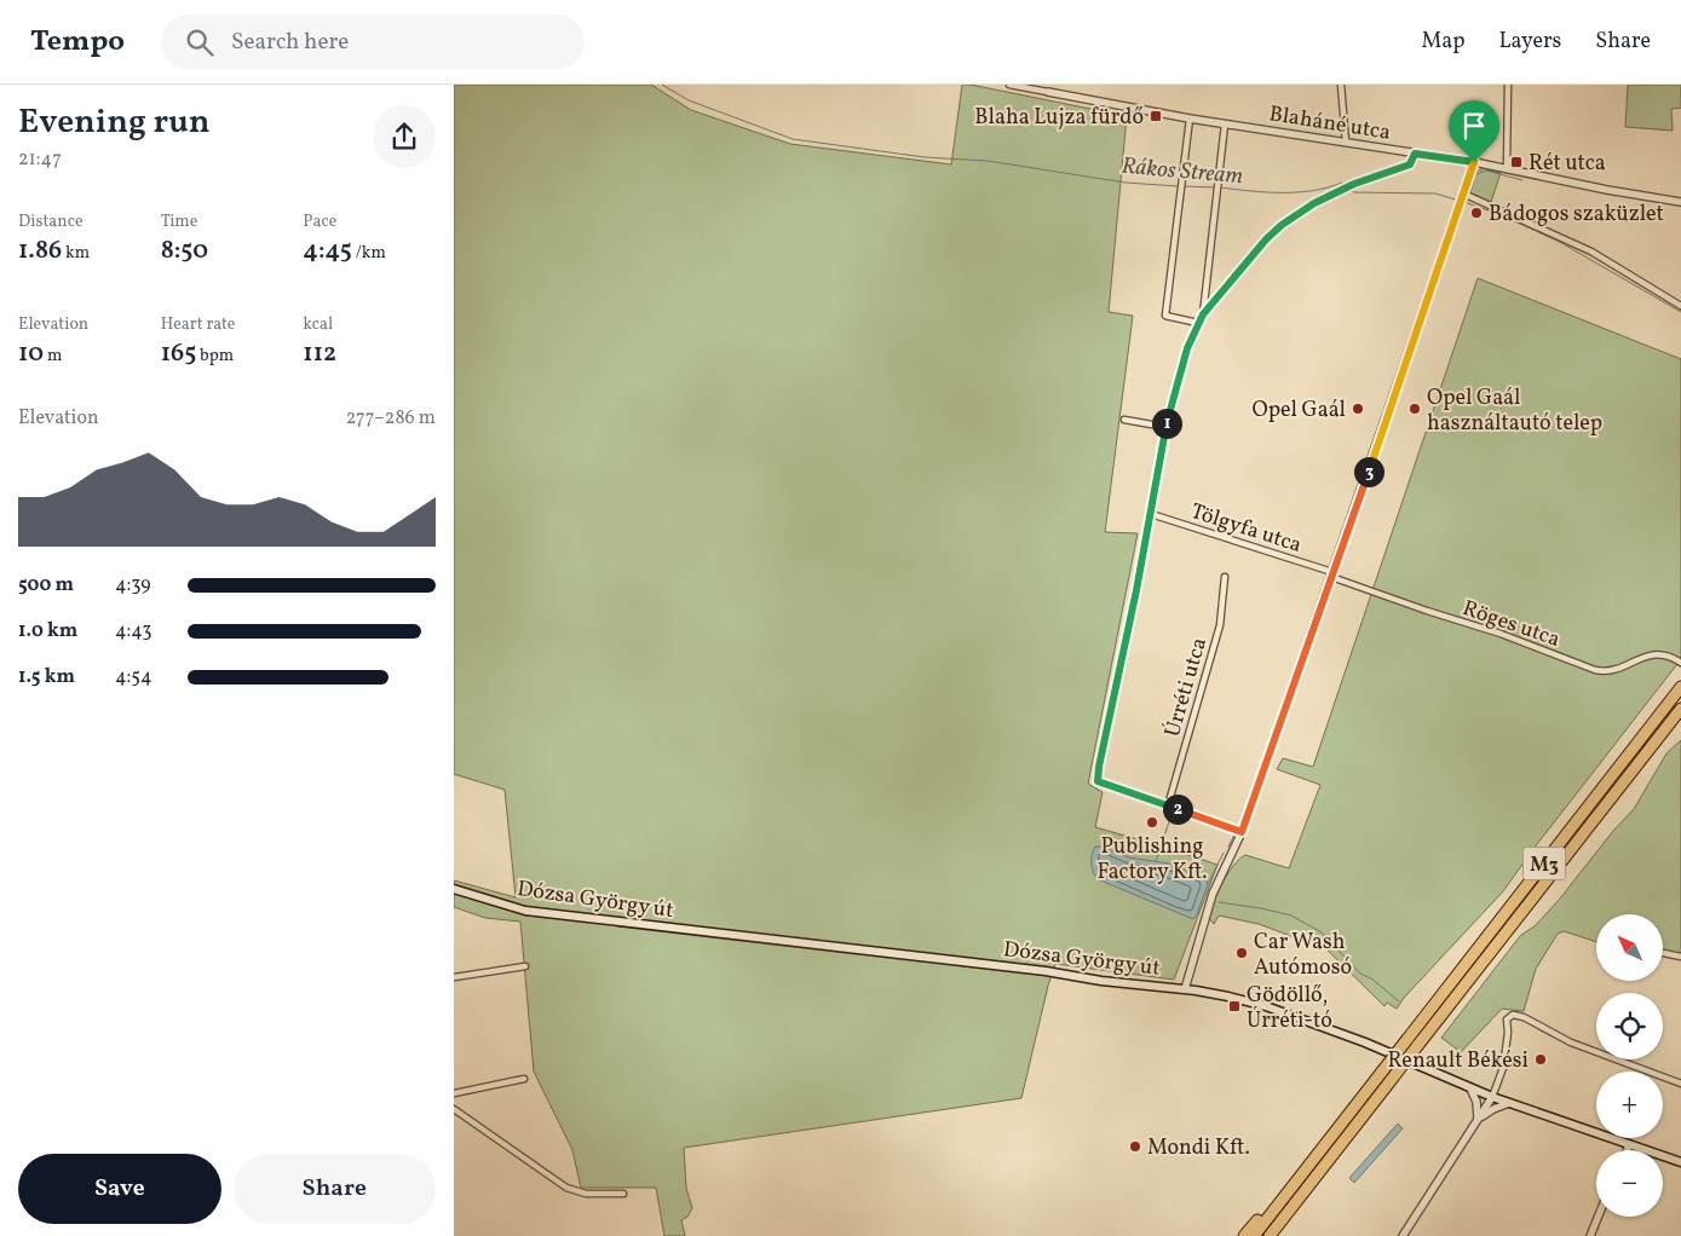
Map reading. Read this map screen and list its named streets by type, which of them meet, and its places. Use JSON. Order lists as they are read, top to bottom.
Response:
{
  "streets": {
    "highway": ["M3"],
    "main road": ["Dózsa György út"],
    "street": [
      "Blaháné utca",
      "Tölgyfa utca",
      "Röges utca",
      "Úrréti utca"
    ]
  },
  "crossings": [
    ["Tölgyfa utca", "Röges utca"]
  ],
  "water": ["Rákos Stream"],
  "places": {
    "transit": ["Blaha Lujza fürdő", "Rét utca", "Gödöllő, Úrréti-tó"],
    "other": [
      "Bádogos szaküzlet",
      "Opel Gaál",
      "Opel Gaál használtautó telep",
      "Publishing Factory Kft.",
      "Car Wash Autómosó",
      "Renault Békési",
      "Mondi Kft."
    ]
  },
  "north": "top left",
  "page": {
    "header": "Tempo",
    "search": "Search here",
    "nav": ["Map", "Layers", "Share"],
    "heading": ["Evening run", "21:47"],
    "stats": [
      ["Distance", "1.86 km"],
      ["Time", "8:50"],
      ["Pace", "4:45 /km"],
      ["Elevation", "10 m"],
      ["Heart rate", "165 bpm"],
      ["kcal", "112"]
    ],
    "chart": ["Elevation", "277–286 m"],
    "pins": ["1", "3", "2"],
    "list": [
      {
        "name": "500 m",
        "note": "4:39"
      },
      {
        "name": "1.0 km",
        "note": "4:43"
      },
      {
        "name": "1.5 km",
        "note": "4:54"
      }
    ],
    "map_buttons": ["+", "−"],
    "buttons": ["Save", "Share"]
  }
}
